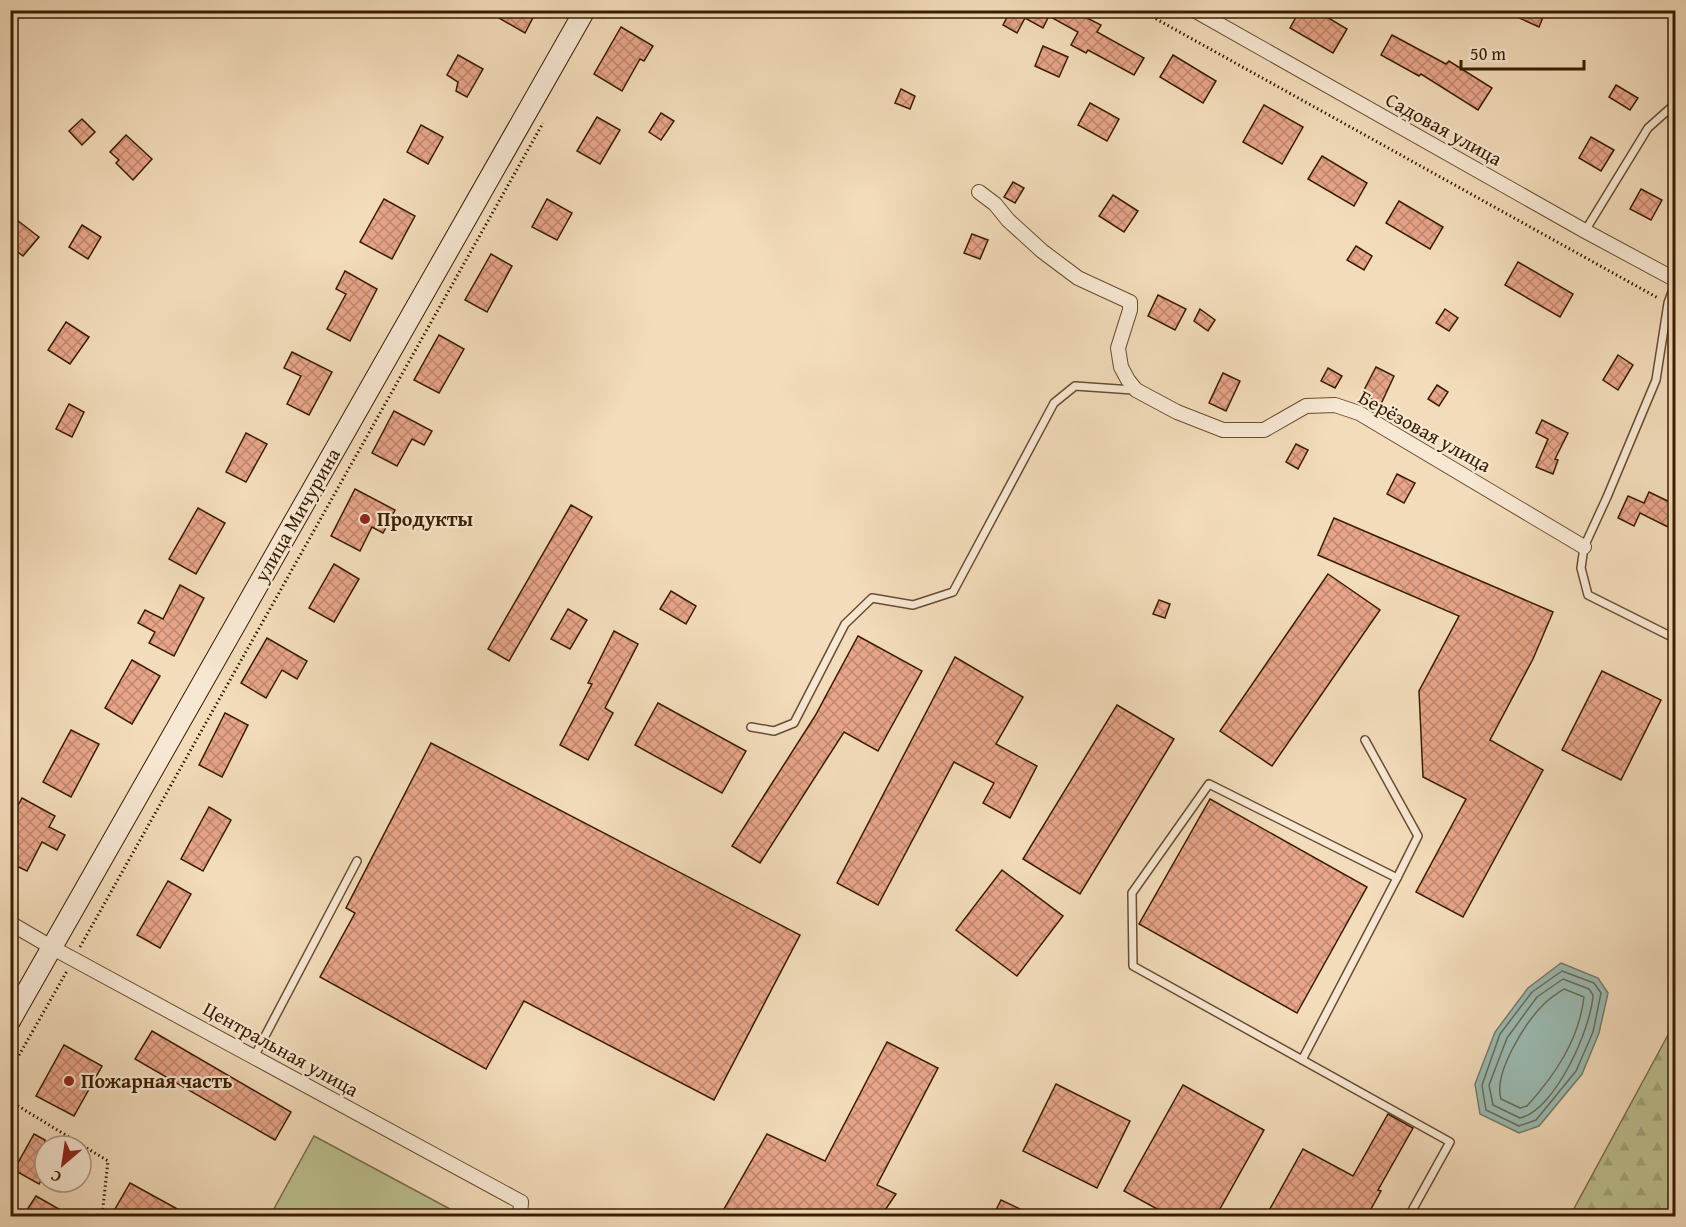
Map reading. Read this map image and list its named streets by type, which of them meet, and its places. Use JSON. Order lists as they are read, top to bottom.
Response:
{
  "streets": {
    "street": [
      "Садовая улица",
      "Берёзовая улица",
      "улица Мичурина",
      "Центральная улица"
    ]
  },
  "crossings": [
    ["улица Мичурина", "Центральная улица"]
  ],
  "places": ["Продукты", "Пожарная часть"],
  "scale_bar": "50 m",
  "north": "bottom left"
}
